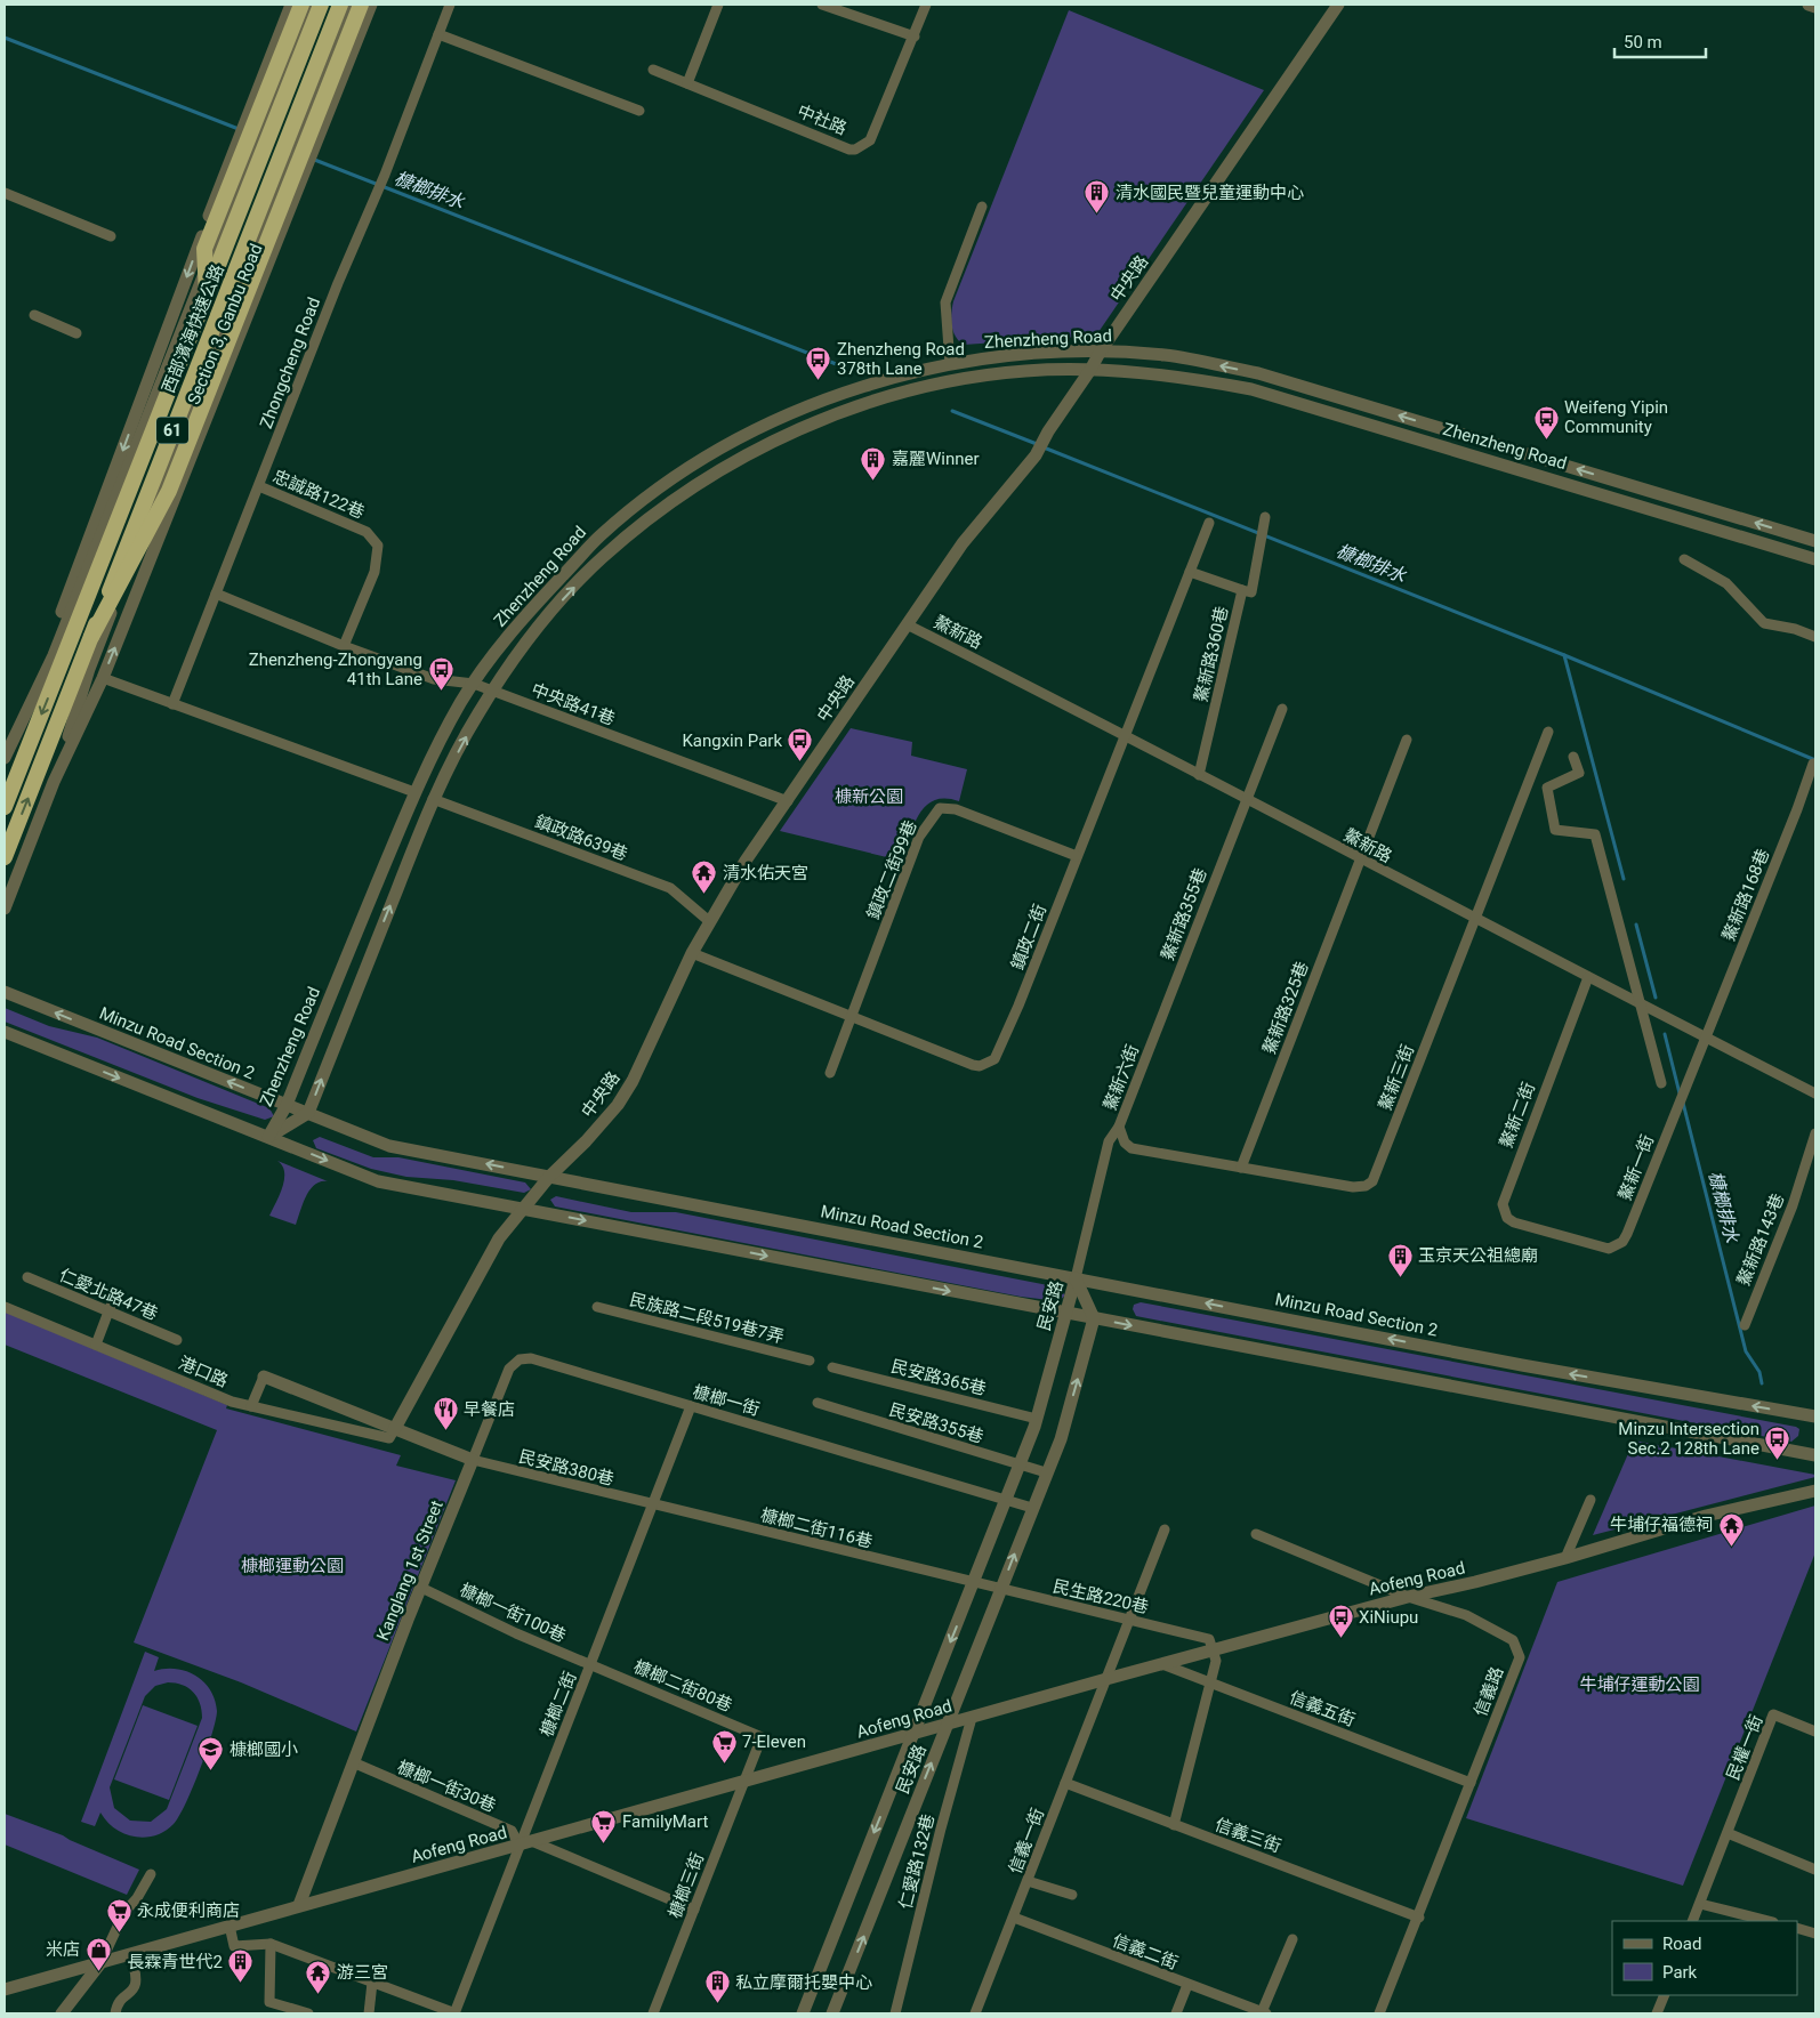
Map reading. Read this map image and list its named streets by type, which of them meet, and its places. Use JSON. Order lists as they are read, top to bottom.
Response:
{
  "streets": {
    "highway": ["西部濱海快速公路", "61"],
    "street": [
      "中社路",
      "中央路",
      "Section 3, Ganbu Road",
      "Zhenzheng Road",
      "Zhongcheng Road",
      "忠誠路122巷",
      "鰲新路",
      "鰲新路360巷",
      "中央路41巷",
      "鎮政路639巷",
      "鎮政二街99巷",
      "鰲新路168巷",
      "鰲新路355巷",
      "鎮政二街",
      "鰲新路325巷",
      "Minzu Road Section 2",
      "鰲新六街",
      "鰲新三街",
      "鰲新二街",
      "鰲新一街",
      "鰲新路143巷",
      "仁愛北路47巷",
      "民安路",
      "民族路二段519巷7弄",
      "港口路",
      "民安路365巷",
      "槺榔一街",
      "民安路355巷",
      "民安路380巷",
      "槺榔二街116巷",
      "Kanglang 1st Street",
      "Aofeng Road",
      "民生路220巷",
      "槺榔一街100巷",
      "槺榔二街80巷",
      "信義路",
      "槺榔二街",
      "信義五街",
      "民權一街",
      "槺榔一街30巷",
      "信義三街",
      "信義一街",
      "仁愛路132巷",
      "槺榔三街",
      "信義二街"
    ]
  },
  "crossings": [
    ["中央路", "Zhenzheng Road"],
    ["中央路", "鰲新路"],
    ["中央路", "中央路41巷"],
    ["中央路", "鎮政路639巷"],
    ["中央路", "鎮政二街"],
    ["中央路", "Minzu Road Section 2"],
    ["中央路", "港口路"],
    ["Zhenzheng Road", "中央路41巷"],
    ["Zhenzheng Road", "鎮政路639巷"],
    ["Zhenzheng Road", "Minzu Road Section 2"],
    ["Zhongcheng Road", "忠誠路122巷"],
    ["Zhongcheng Road", "中央路41巷"],
    ["忠誠路122巷", "中央路41巷"],
    ["鰲新路", "鰲新路360巷"],
    ["鰲新路", "鰲新路168巷"],
    ["鰲新路", "鰲新路355巷"],
    ["鰲新路", "鎮政二街"],
    ["鰲新路", "鰲新路325巷"],
    ["鰲新路", "鰲新三街"],
    ["鰲新路", "鰲新二街"],
    ["鰲新路", "鰲新一街"],
    ["鎮政二街99巷", "鎮政二街"],
    ["鰲新路168巷", "鰲新一街"],
    ["鰲新路355巷", "鰲新六街"],
    ["鰲新路325巷", "鰲新三街"],
    ["Minzu Road Section 2", "鰲新六街"],
    ["Minzu Road Section 2", "民安路"],
    ["鰲新六街", "鰲新三街"],
    ["鰲新六街", "民安路"],
    ["鰲新二街", "鰲新一街"],
    ["民安路", "民安路365巷"],
    ["民安路", "槺榔一街"],
    ["民安路", "民安路355巷"],
    ["民安路", "槺榔二街116巷"],
    ["民安路", "Aofeng Road"],
    ["民安路", "民生路220巷"],
    ["槺榔一街", "民安路380巷"],
    ["槺榔一街", "Kanglang 1st Street"],
    ["槺榔一街", "槺榔二街"],
    ["民安路380巷", "槺榔二街116巷"],
    ["民安路380巷", "Kanglang 1st Street"],
    ["民安路380巷", "槺榔二街"],
    ["槺榔二街116巷", "民生路220巷"],
    ["槺榔二街116巷", "槺榔二街"],
    ["Kanglang 1st Street", "Aofeng Road"],
    ["Kanglang 1st Street", "槺榔一街100巷"],
    ["Kanglang 1st Street", "槺榔一街30巷"],
    ["Aofeng Road", "民生路220巷"],
    ["Aofeng Road", "信義路"],
    ["Aofeng Road", "槺榔二街"],
    ["Aofeng Road", "信義五街"],
    ["Aofeng Road", "槺榔一街30巷"],
    ["Aofeng Road", "信義一街"],
    ["Aofeng Road", "仁愛路132巷"],
    ["Aofeng Road", "槺榔三街"],
    ["槺榔一街100巷", "槺榔二街80巷"],
    ["槺榔一街100巷", "槺榔二街"],
    ["槺榔二街80巷", "槺榔二街"],
    ["槺榔二街80巷", "槺榔三街"],
    ["信義路", "信義五街"],
    ["信義路", "信義三街"],
    ["槺榔二街", "槺榔一街30巷"],
    ["信義三街", "信義一街"],
    ["信義一街", "信義二街"]
  ],
  "water": ["槺榔排水"],
  "parks": ["槺新公園", "槺榔運動公園", "牛埔仔運動公園"],
  "places": {
    "building": [
      "清水國民暨兒童運動中心",
      "嘉麗Winner",
      "玉京天公祖總廟",
      "長霖青世代2",
      "私立摩爾托嬰中心"
    ],
    "bus stop": [
      "Zhenzheng Road 378th Lane",
      "Weifeng Yipin Community",
      "Zhenzheng-Zhongyang 41th Lane",
      "Kangxin Park",
      "Minzu Intersection Sec.2 128th Lane",
      "XiNiupu"
    ],
    "temple": ["清水佑天宮", "牛埔仔福德祠", "游三宮"],
    "restaurant": ["早餐店"],
    "supermarket": ["7-Eleven", "FamilyMart", "永成便利商店"],
    "school or university": ["槺榔國小"],
    "shop": ["米店"]
  },
  "legend": ["Road", "Park"],
  "scale_bar": "50 m"
}
